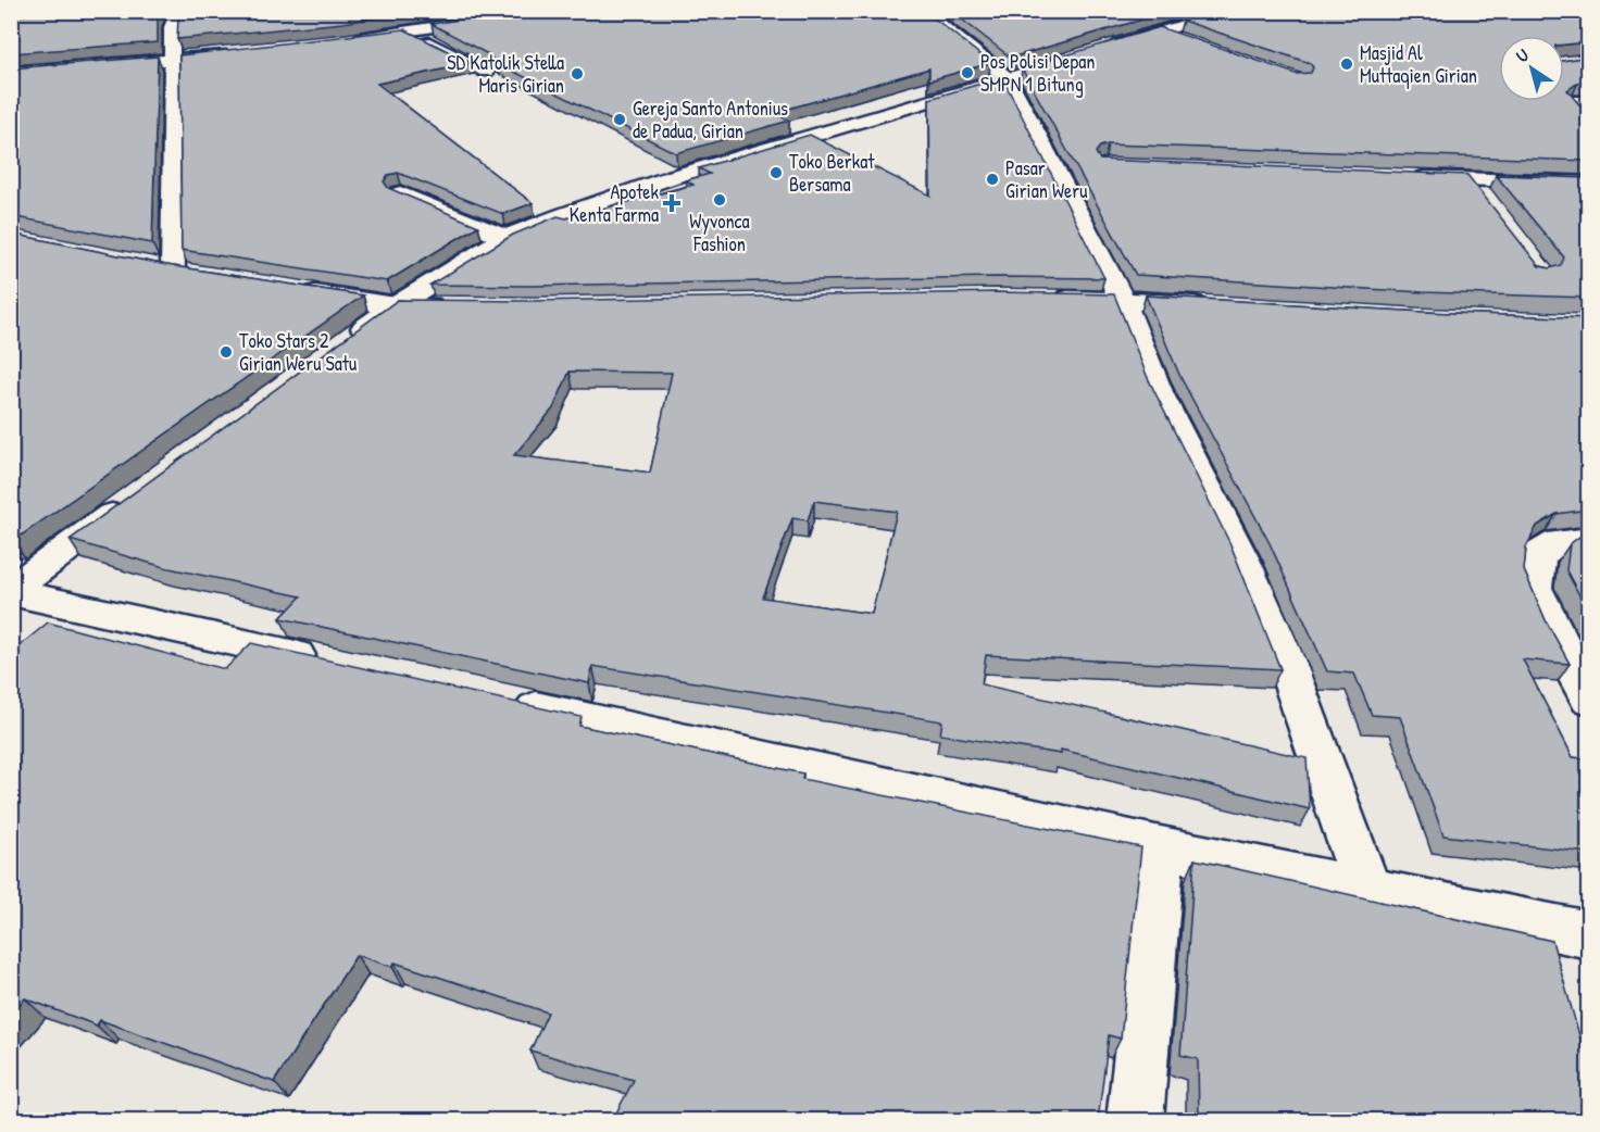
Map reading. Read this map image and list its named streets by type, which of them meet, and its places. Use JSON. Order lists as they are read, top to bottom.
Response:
{
  "places": {
    "other": [
      "Masjid Al Muttaqien Girian",
      "Pos Polisi Depan SMPN 1 Bitung",
      "SD Katolik Stella Maris Girian",
      "Gereja Santo Antonius de Padua, Girian",
      "Toko Berkat Bersama",
      "Pasar Girian Weru",
      "Wyvonca Fashion",
      "Toko Stars 2 Girian Weru Satu"
    ],
    "health": ["Apotek Kenta Farma"]
  },
  "north": "top left"
}
